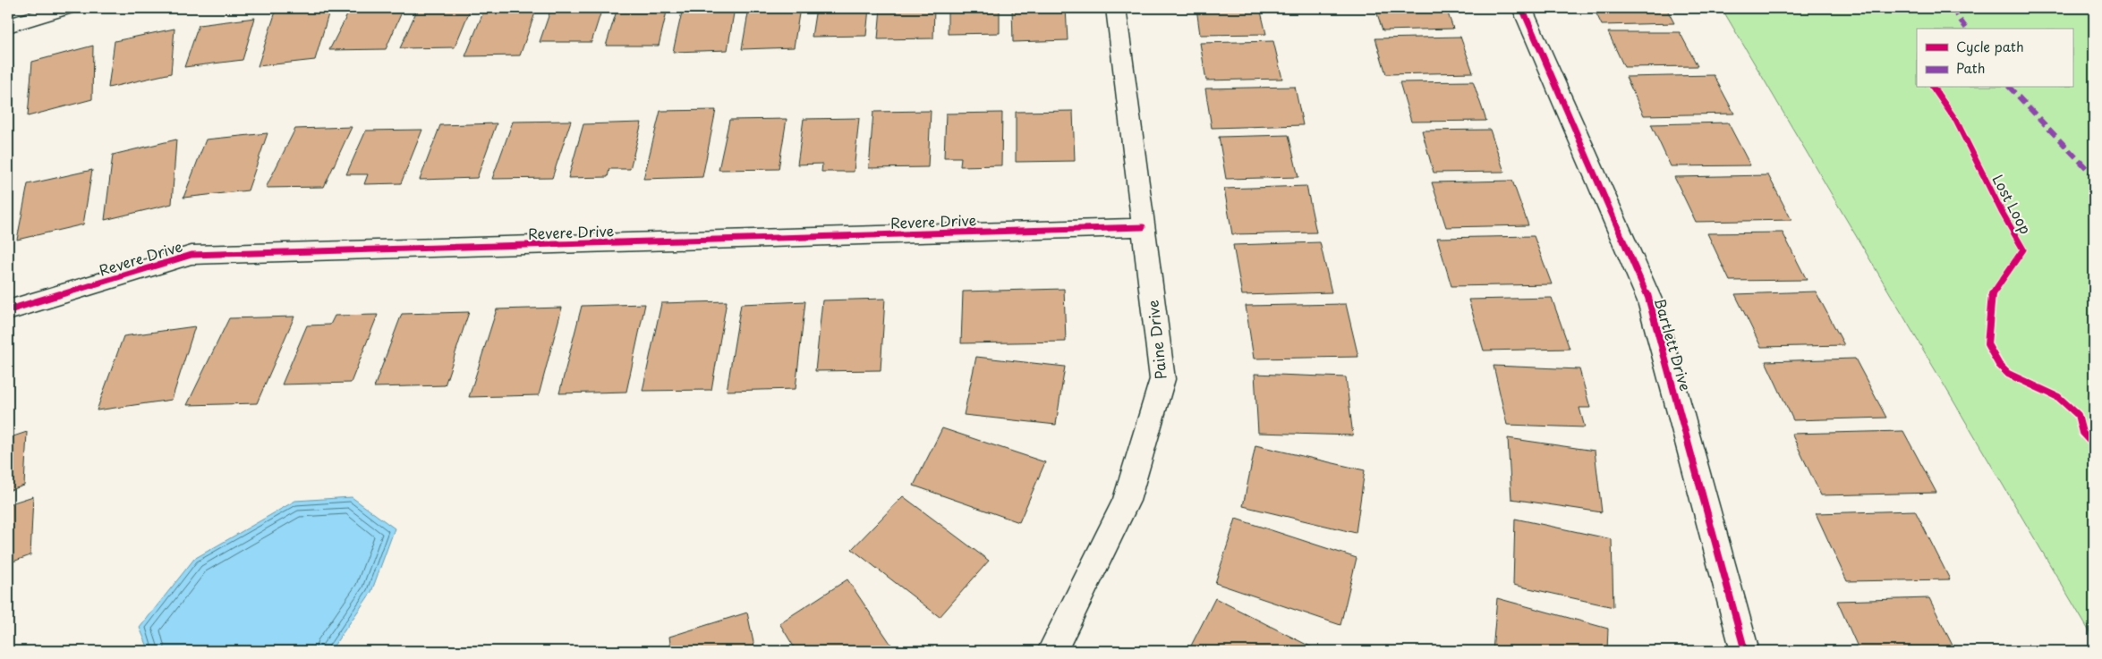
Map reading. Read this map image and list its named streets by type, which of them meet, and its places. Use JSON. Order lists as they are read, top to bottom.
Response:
{
  "streets": {
    "street": ["Revere Drive", "Paine Drive", "Bartlett Drive"],
    "cycle path": ["Lost Loop"]
  },
  "crossings": [
    ["Revere Drive", "Paine Drive"]
  ],
  "legend": ["Cycle path", "Path"]
}
